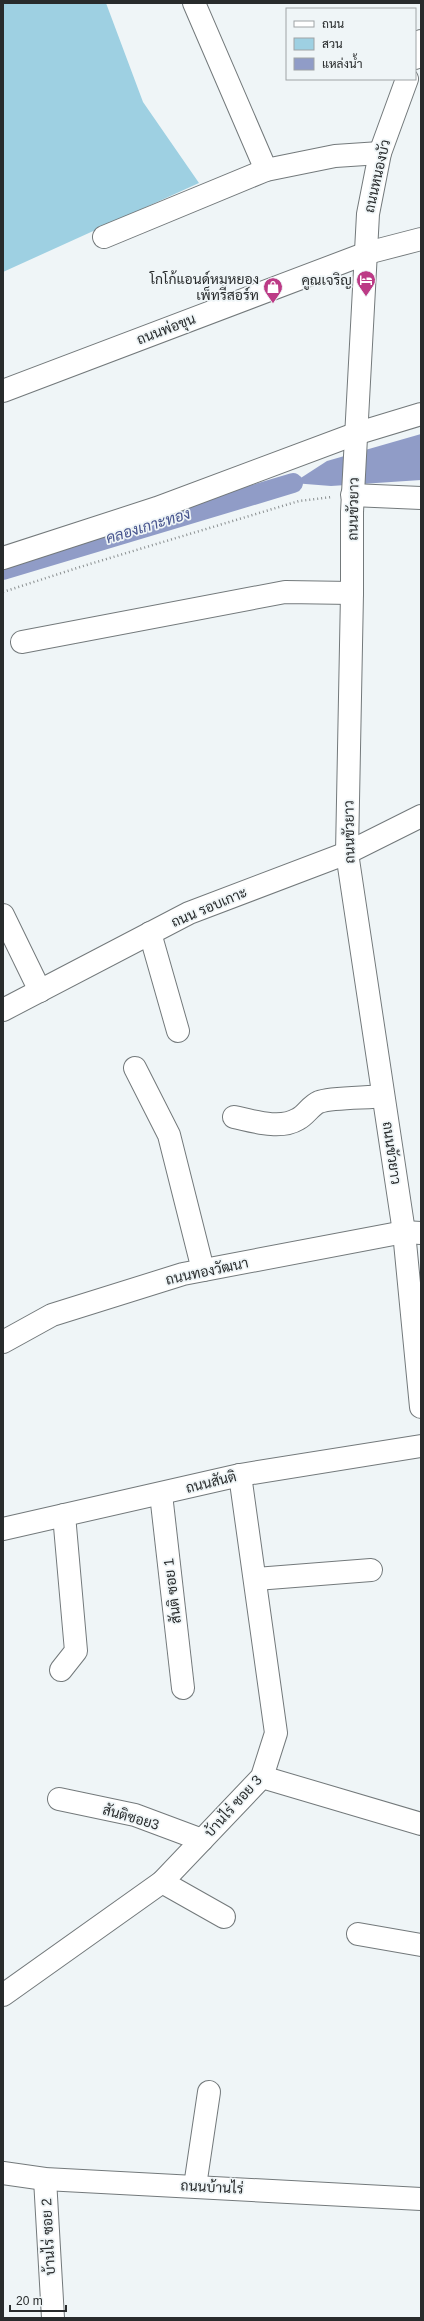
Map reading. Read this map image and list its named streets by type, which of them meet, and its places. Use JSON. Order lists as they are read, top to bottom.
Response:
{
  "streets": {
    "street": [
      "ถนนหนองบัว",
      "ถนนพ่อขุน",
      "ถนนขัวยาว",
      "ถนน รอบเกาะ",
      "ถนนทองวัฒนา",
      "ถนนสันติ",
      "สันติ ซอย 1",
      "บ้านไร่ ซอย 3",
      "สันติซอย3",
      "ถนนบ้านไร่",
      "บ้านไร่ ซอย 2"
    ]
  },
  "crossings": [
    ["ถนนหนองบัว", "ถนนพ่อขุน"],
    ["ถนนหนองบัว", "ถนนขัวยาว"],
    ["ถนนพ่อขุน", "ถนนขัวยาว"],
    ["ถนนขัวยาว", "ถนน รอบเกาะ"],
    ["ถนนขัวยาว", "ถนนทองวัฒนา"],
    ["ถนนสันติ", "สันติ ซอย 1"],
    ["ถนนสันติ", "บ้านไร่ ซอย 3"],
    ["บ้านไร่ ซอย 3", "สันติซอย3"],
    ["ถนนบ้านไร่", "บ้านไร่ ซอย 2"]
  ],
  "water": ["คลองเกาะทอง"],
  "places": {
    "hotel": ["คูณเจริญ"],
    "shop": ["โกโก้แอนด์หมูหยอง เพ็ทรีสอร์ท"]
  },
  "legend": ["ถนน", "สวน", "แหล่งน้ำ"],
  "scale_bar": "20 m"
}
